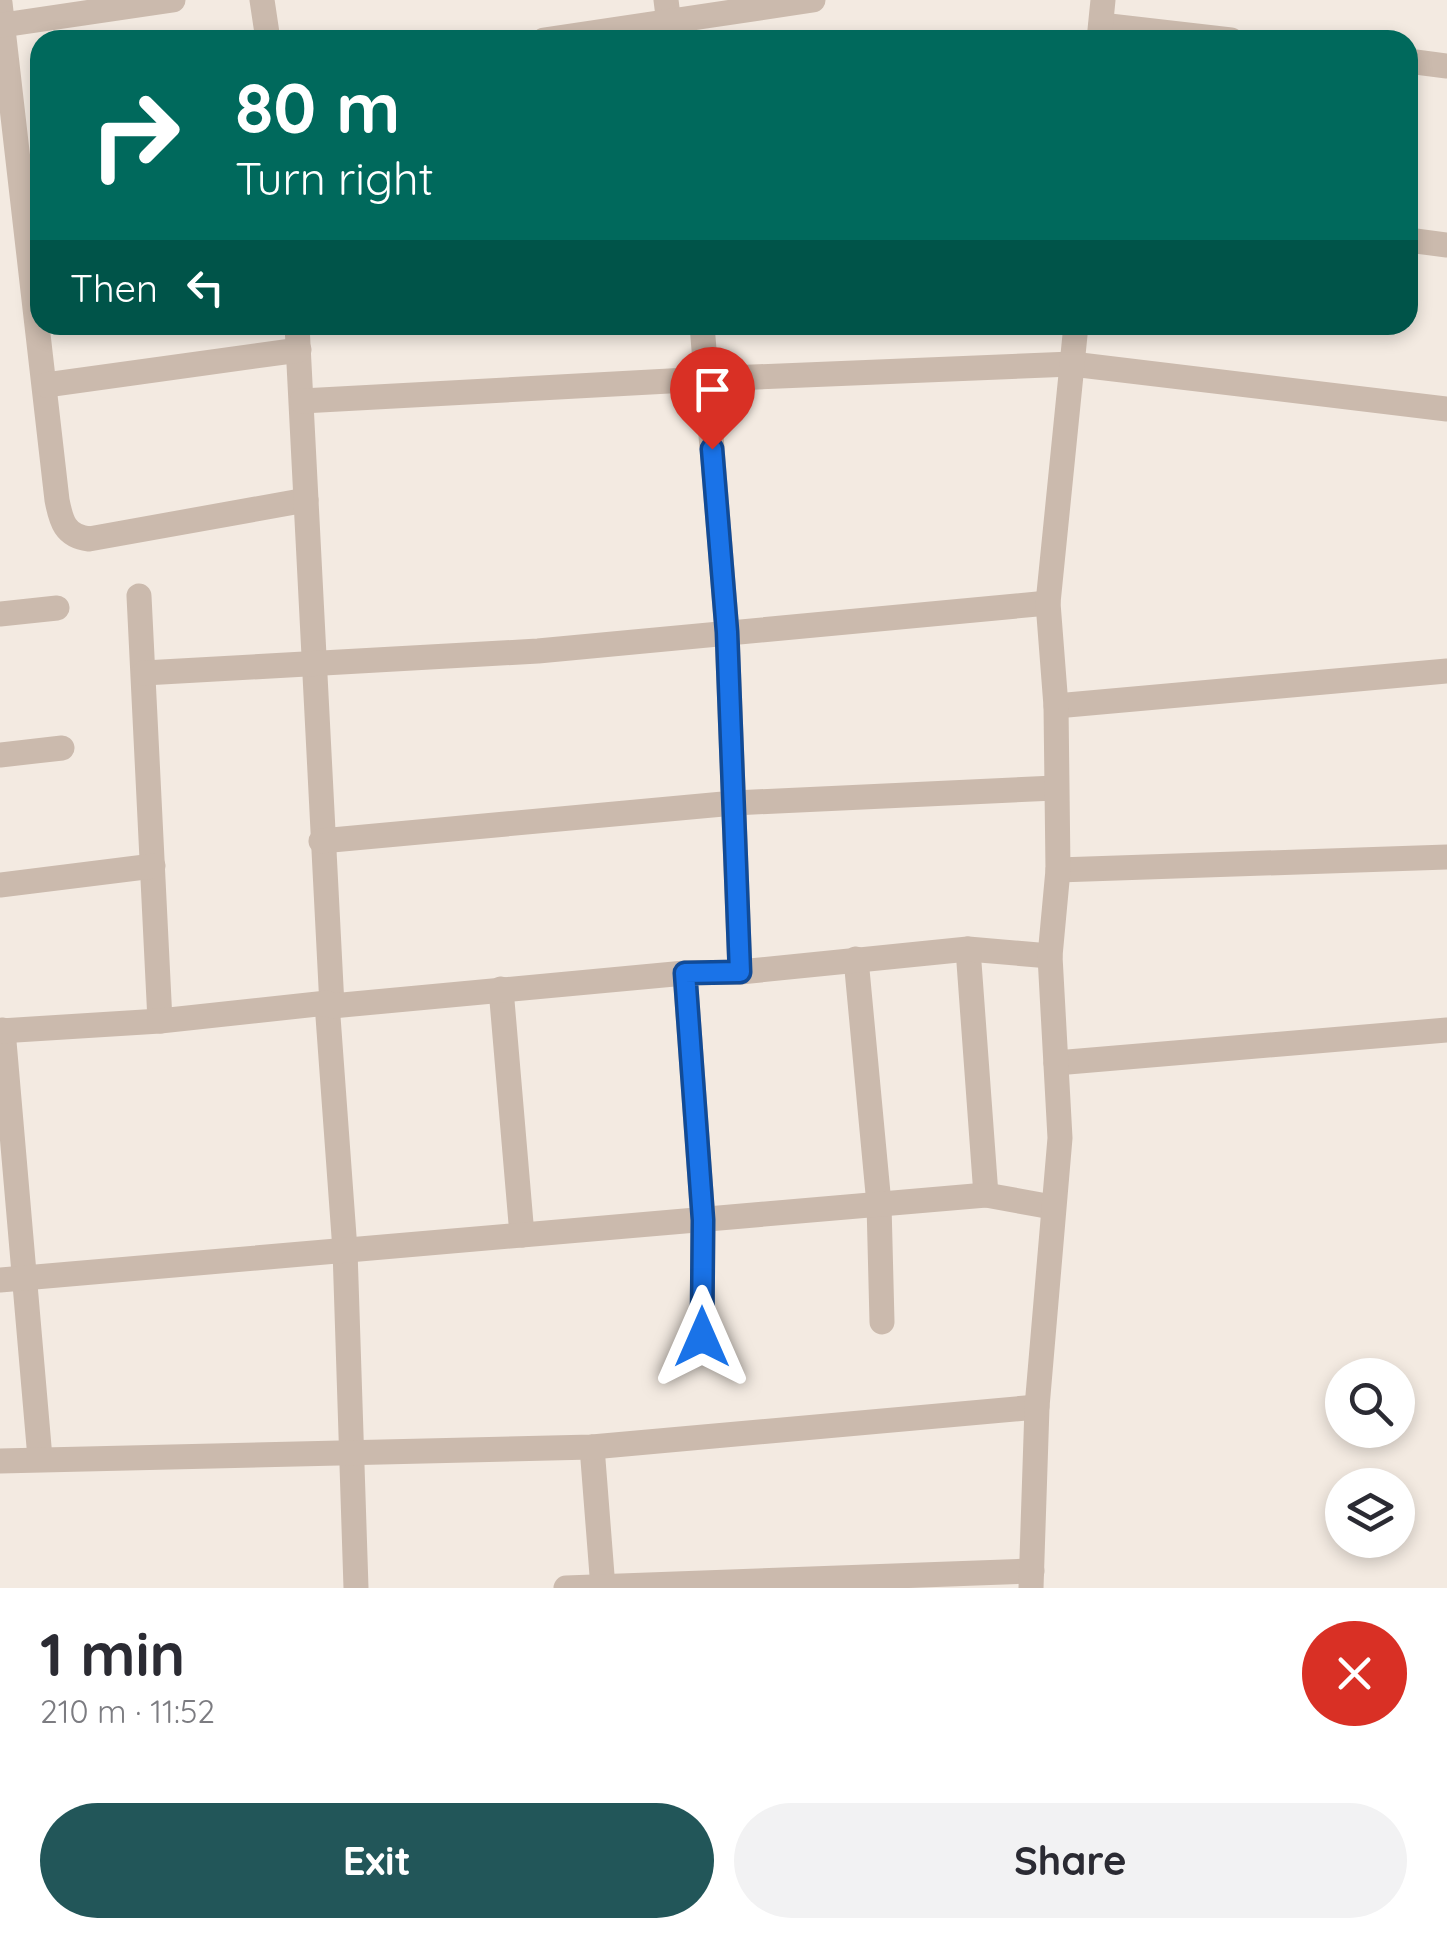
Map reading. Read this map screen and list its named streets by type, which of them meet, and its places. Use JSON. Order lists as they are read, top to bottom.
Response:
{
  "page": {
    "turn": ["80 m", "Turn right"],
    "then": "Then",
    "heading": ["1 min", "210 m · 11:52"],
    "buttons": ["Exit", "Share"]
  }
}
